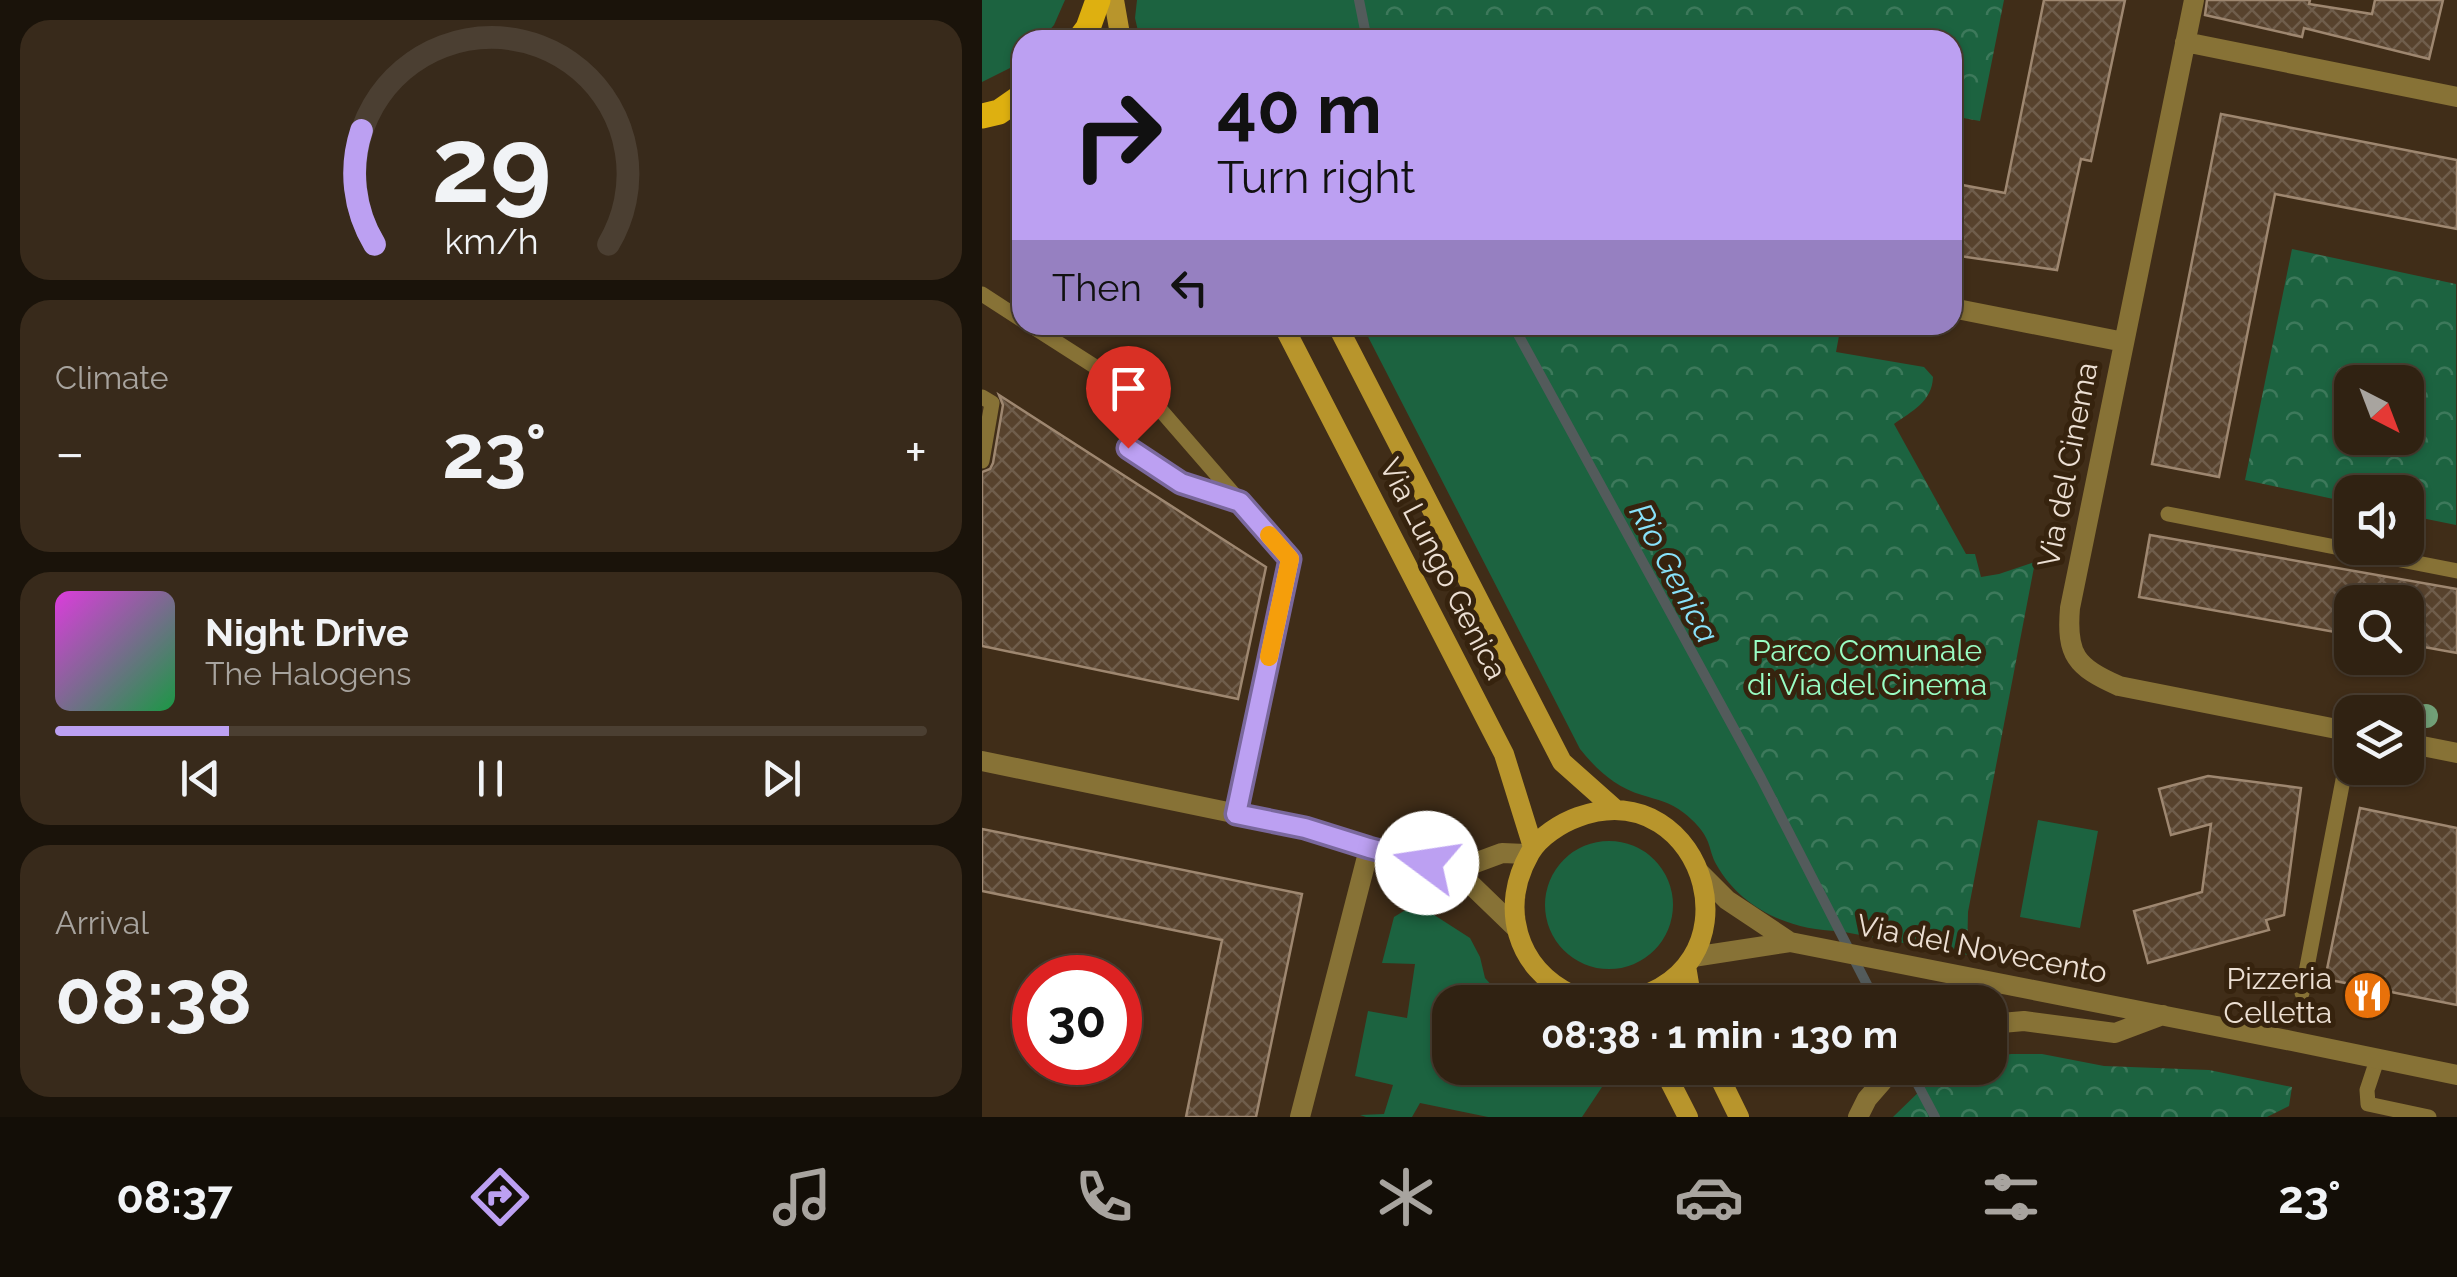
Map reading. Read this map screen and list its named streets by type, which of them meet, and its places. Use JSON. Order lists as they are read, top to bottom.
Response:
{
  "streets": {
    "street": ["Via del Cinema", "Via Lungo Genica", "Via del Novecento"]
  },
  "crossings": [
    ["Via Lungo Genica", "Via del Novecento"]
  ],
  "water": ["Rio Genica"],
  "parks": ["Parco Comunale di Via del Cinema"],
  "places": {
    "restaurant": ["Pizzeria Celletta"]
  },
  "north": "bottom right",
  "page": {
    "turn": ["40 m", "Turn right"],
    "then": "Then",
    "tile": [
      "Climate",
      ["Arrival", "08:38"]
    ],
    "heat": ["−", "23°", "+"],
    "song": ["Night Drive", "The Halogens"],
    "limit": "30",
    "trip": "08:38 · 1 min · 130 m",
    "tabs": ["08:37", "23°"],
    "gauge": ["29", "km/h"]
  }
}
